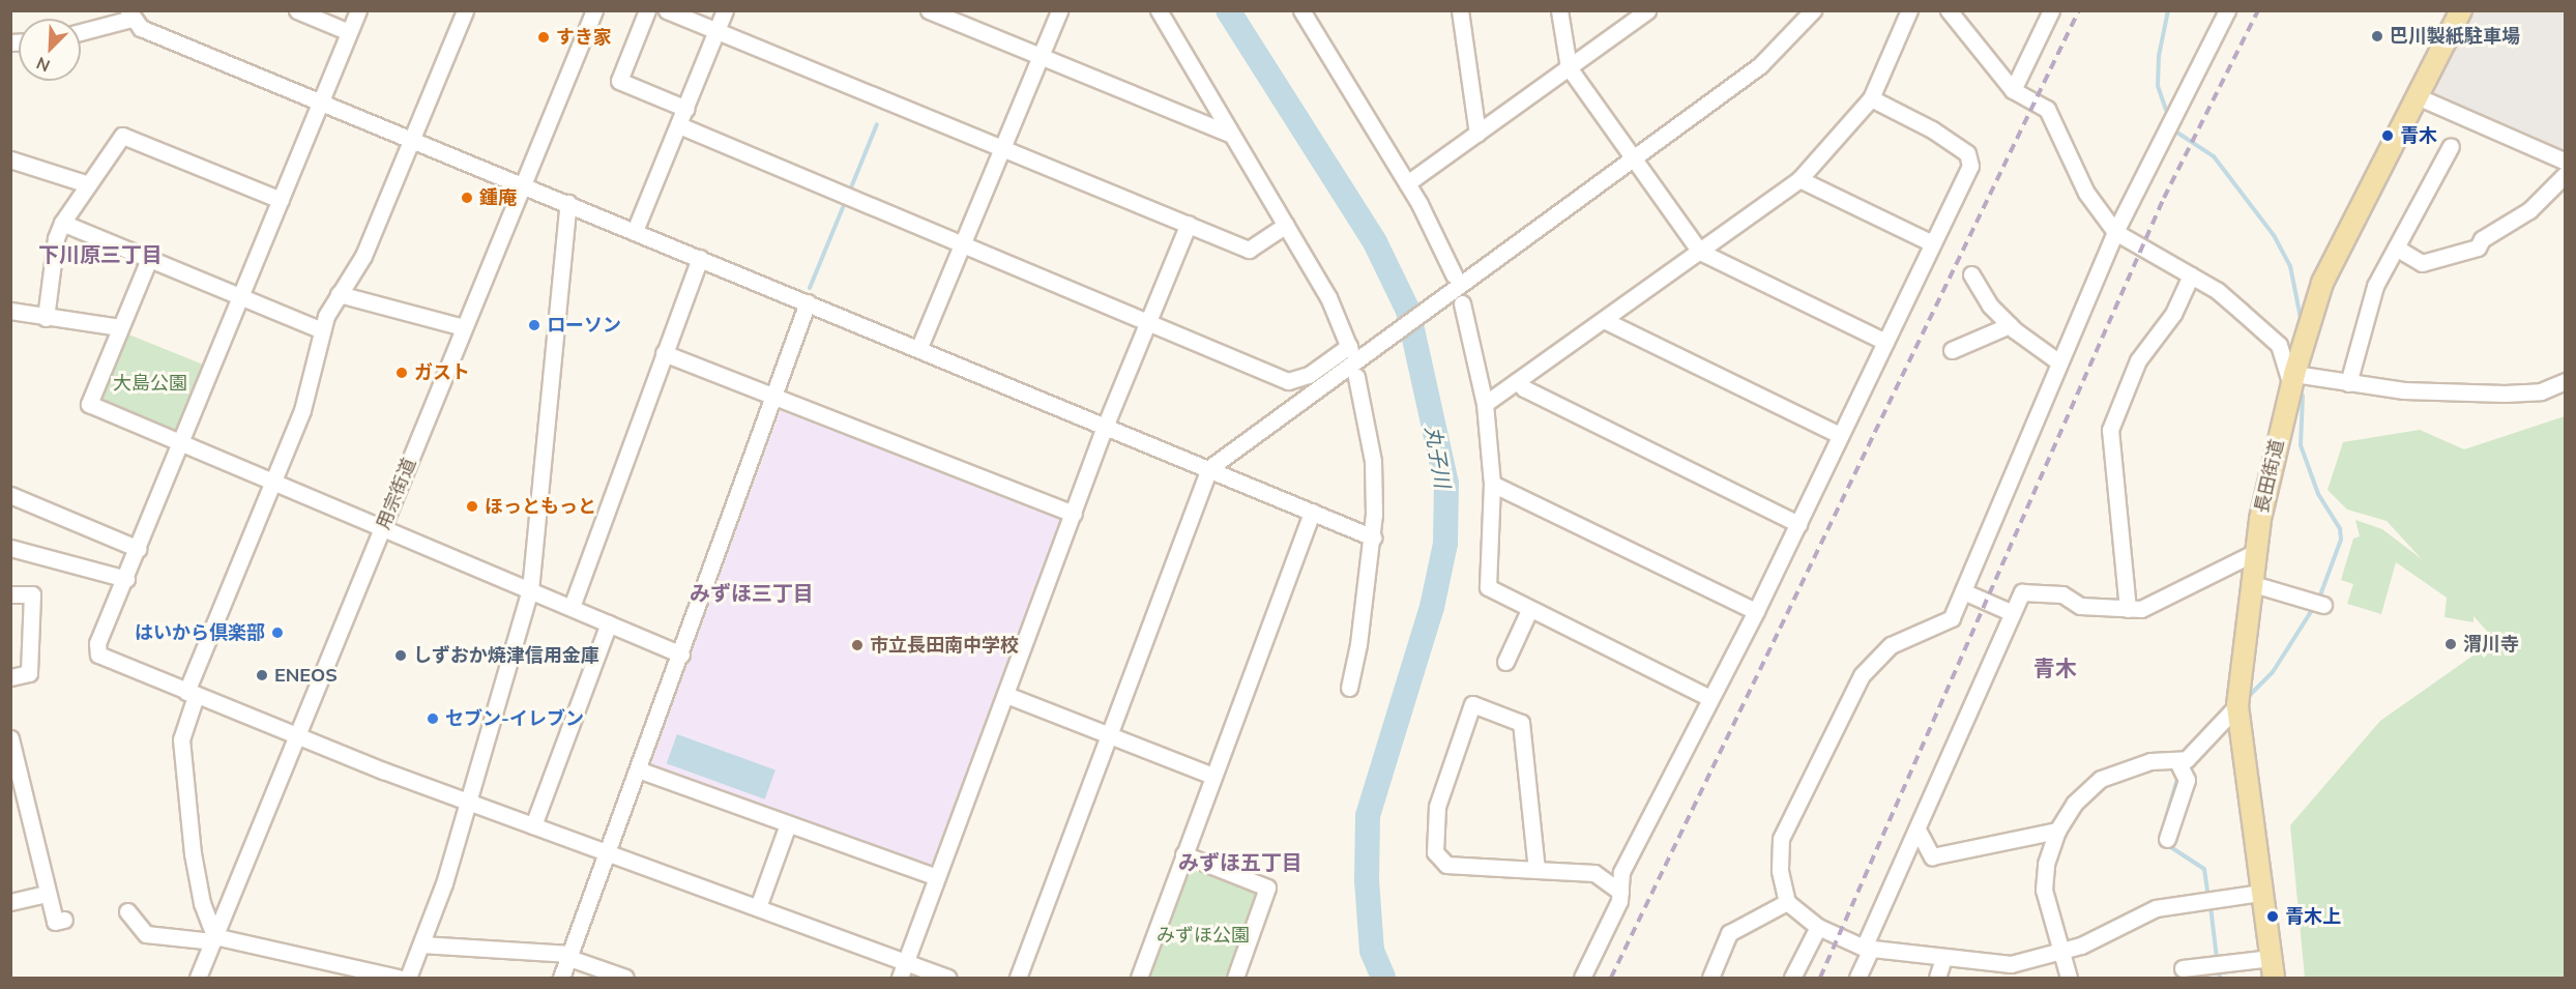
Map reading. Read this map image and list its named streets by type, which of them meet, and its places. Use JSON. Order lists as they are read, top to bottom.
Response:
{
  "streets": {
    "main road": ["長田街道"],
    "street": ["用宗街道"]
  },
  "districts": [
    "下川原三丁目",
    "みずほ三丁目",
    "青木",
    "みずほ五丁目"
  ],
  "water": ["丸子川"],
  "parks": ["大島公園", "みずほ公園"],
  "places": [
    "巴川製紙駐車場",
    "すき家",
    "青木",
    "鍾庵",
    "ローソン",
    "ガスト",
    "ほっともっと",
    "はいから倶楽部",
    "渭川寺",
    "市立長田南中学校",
    "しずおか焼津信用金庫",
    "ENEOS",
    "セブン-イレブン",
    "青木上"
  ],
  "north": "bottom left"
}
